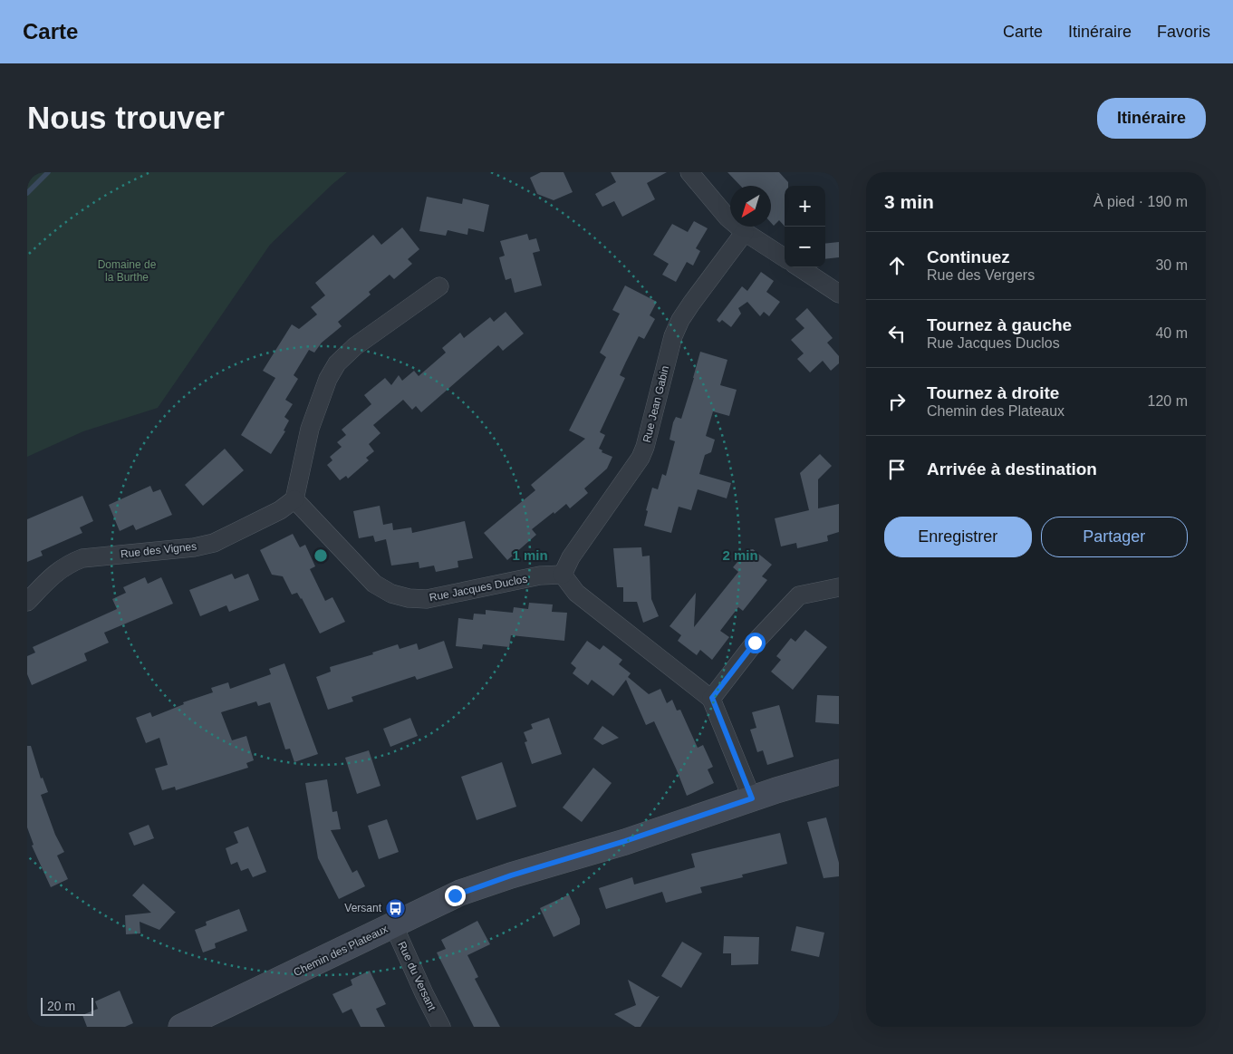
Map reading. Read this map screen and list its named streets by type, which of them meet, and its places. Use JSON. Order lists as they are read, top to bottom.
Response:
{
  "streets": {
    "street": [
      "Rue Jean Gabin",
      "Rue des Vignes",
      "Rue Jacques Duclos",
      "Chemin des Plateaux",
      "Rue du Versant"
    ]
  },
  "crossings": [
    ["Rue Jean Gabin", "Rue Jacques Duclos"],
    ["Rue des Vignes", "Rue Jacques Duclos"],
    ["Chemin des Plateaux", "Rue du Versant"]
  ],
  "parks": ["Domaine de la Burthe"],
  "places": {
    "bus stop": ["Versant"]
  },
  "scale_bar": "20 m",
  "north": "bottom left",
  "page": {
    "header": "Carte",
    "nav": ["Carte", "Itinéraire", "Favoris"],
    "buttons": [
      "Itinéraire",
      ["Enregistrer", "Partager"]
    ],
    "title": "Nous trouver",
    "heading": ["3 min", "À pied · 190 m"],
    "map_buttons": ["+", "−"],
    "list": [
      ["Continuez", "Rue des Vergers", "30 m"],
      ["Tournez à gauche", "Rue Jacques Duclos", "40 m"],
      ["Tournez à droite", "Chemin des Plateaux", "120 m"],
      "Arrivée à destination"
    ],
    "scale": "20 m"
  },
  "rings": ["1 min", "2 min"]
}
